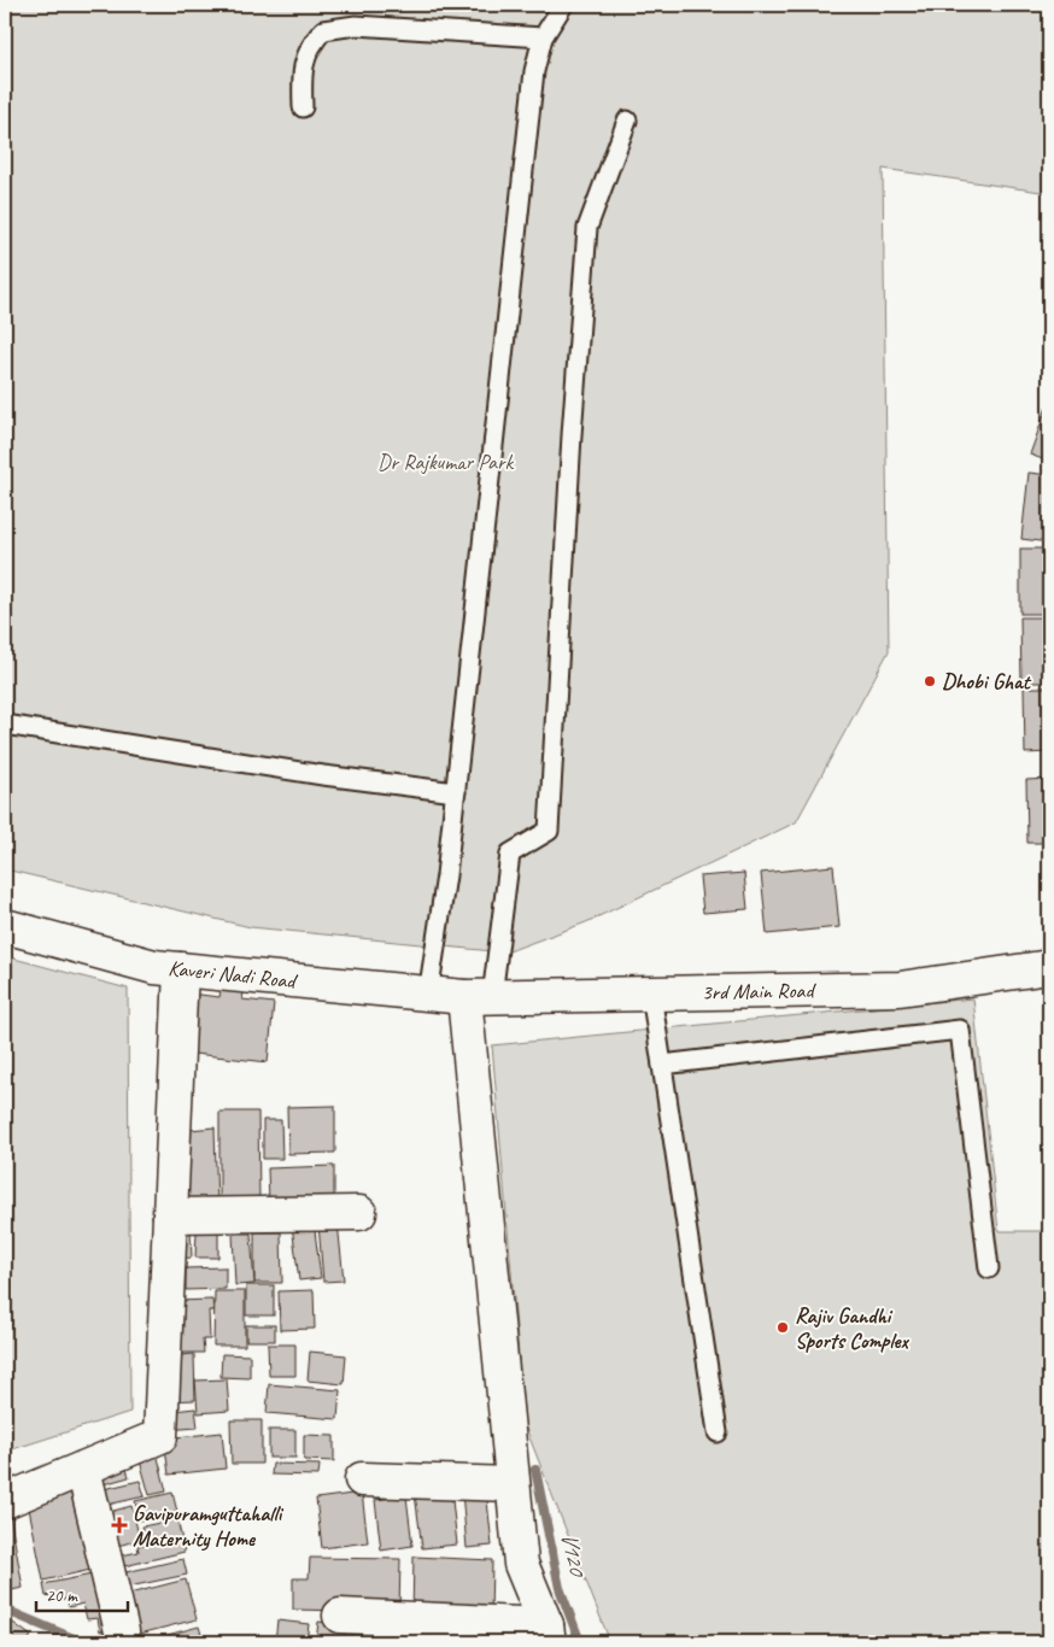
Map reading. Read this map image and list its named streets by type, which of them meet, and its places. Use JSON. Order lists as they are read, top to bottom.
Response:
{
  "streets": {
    "street": ["Kaveri Nadi Road", "3rd Main Road"]
  },
  "crossings": [
    ["Kaveri Nadi Road", "3rd Main Road"]
  ],
  "water": ["V120"],
  "parks": ["Dr Rajkumar Park"],
  "places": {
    "other": ["Dhobi Ghat", "Rajiv Gandhi Sports Complex"],
    "health": ["Gavipuramguttahalli Maternity Home"]
  },
  "scale_bar": "20 m"
}
